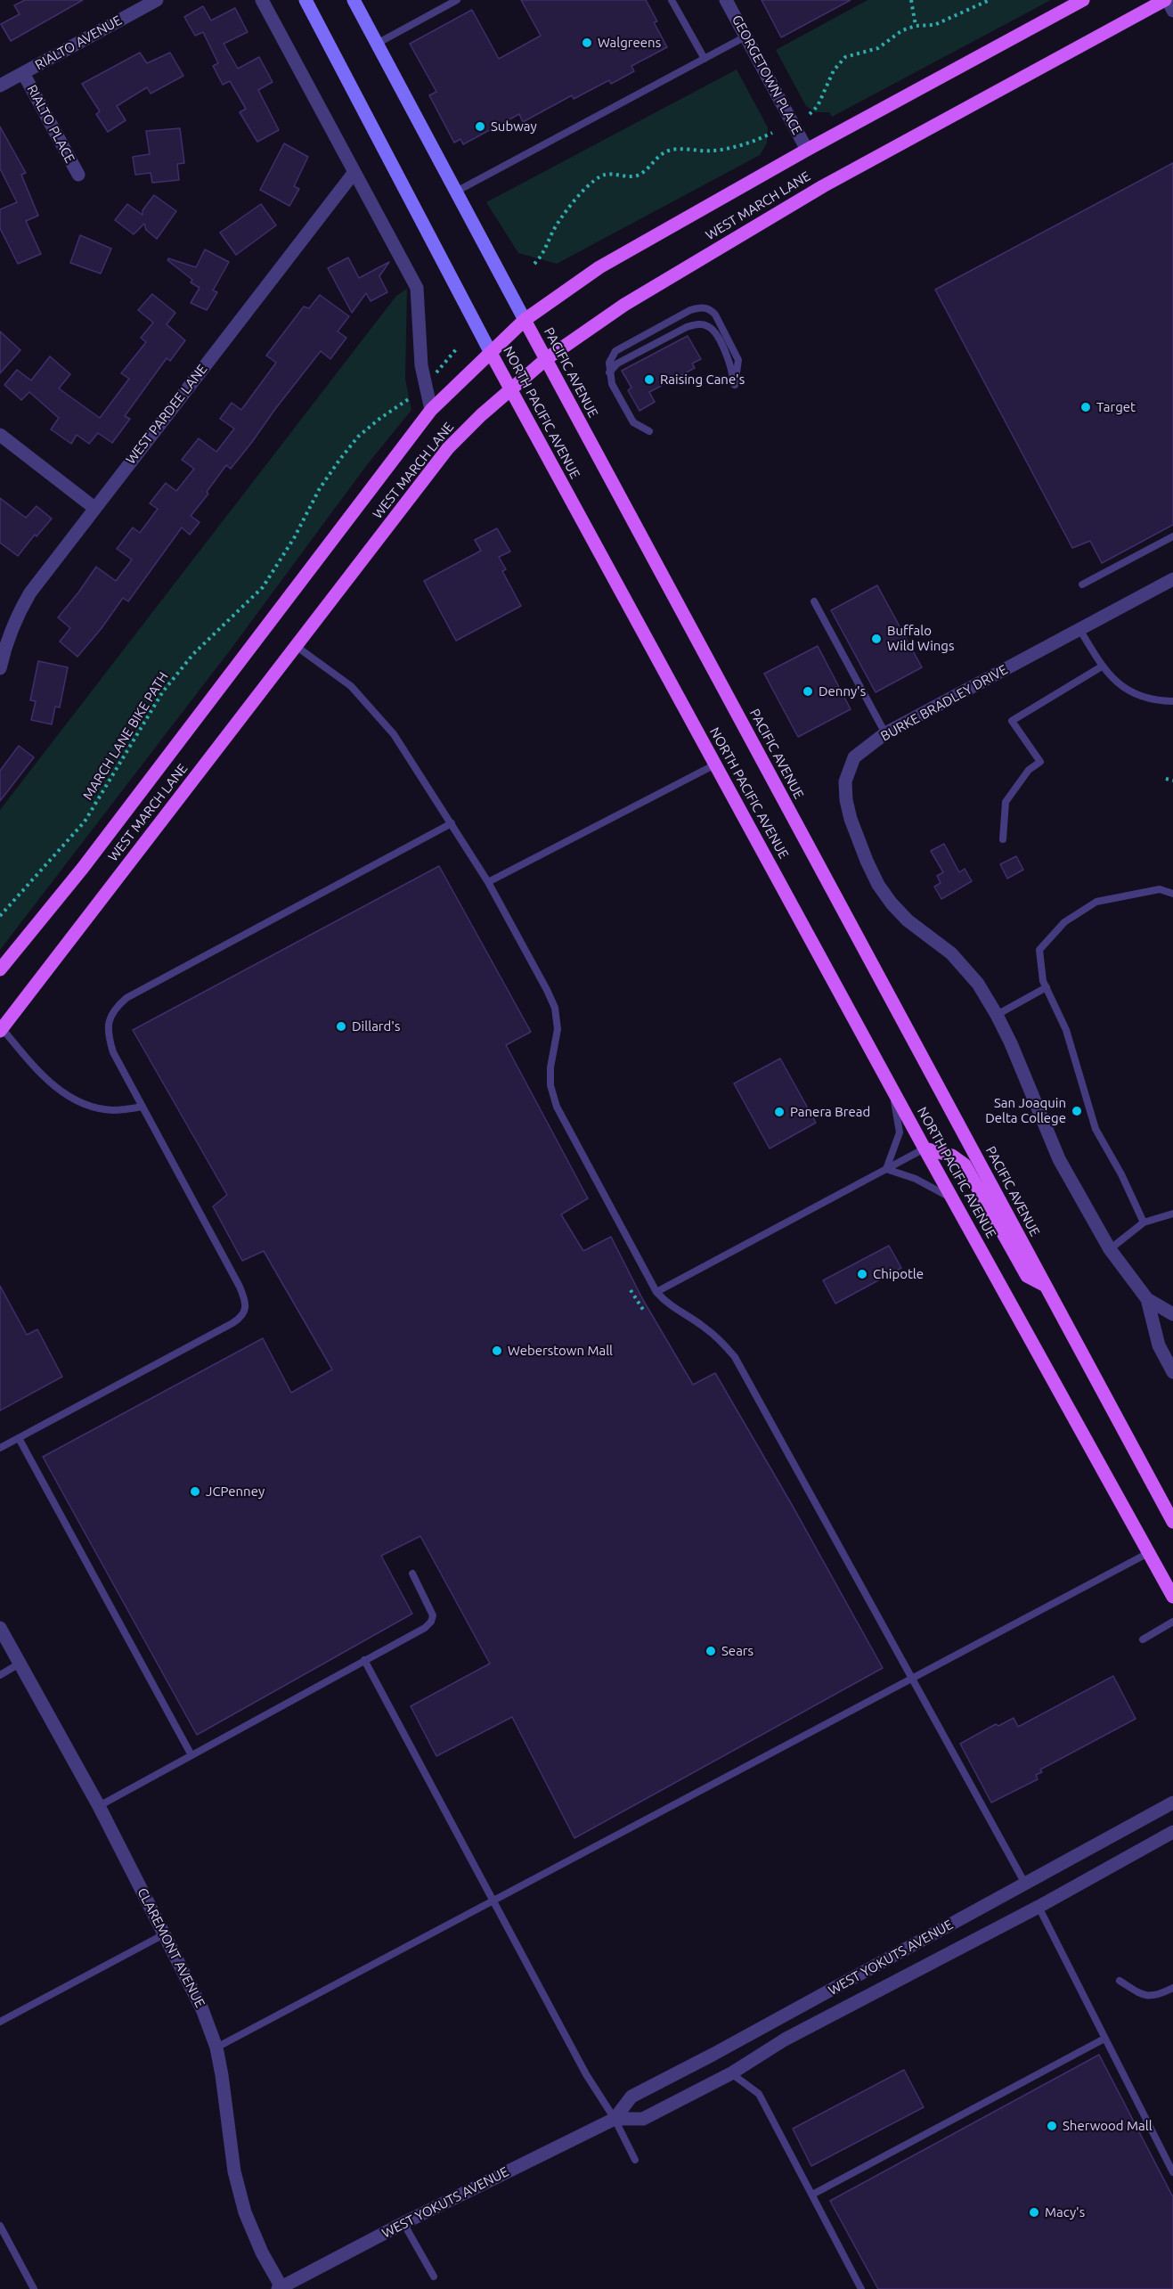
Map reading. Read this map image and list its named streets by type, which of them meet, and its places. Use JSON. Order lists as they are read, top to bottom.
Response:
{
  "streets": {
    "main road": ["WEST MARCH LANE", "PACIFIC AVENUE", "NORTH PACIFIC AVENUE"],
    "street": [
      "RIALTO AVENUE",
      "GEORGETOWN PLACE",
      "RIALTO PLACE",
      "WEST PARDEE LANE",
      "BURKE BRADLEY DRIVE",
      "CLAREMONT AVENUE",
      "WEST YOKUTS AVENUE"
    ],
    "path": ["MARCH LANE BIKE PATH"]
  },
  "crossings": [
    ["RIALTO AVENUE", "RIALTO PLACE"],
    ["GEORGETOWN PLACE", "WEST MARCH LANE"],
    ["WEST MARCH LANE", "PACIFIC AVENUE"],
    ["WEST MARCH LANE", "NORTH PACIFIC AVENUE"],
    ["CLAREMONT AVENUE", "WEST YOKUTS AVENUE"]
  ],
  "places": [
    "Walgreens",
    "Subway",
    "Raising Cane's",
    "Target",
    "Buffalo Wild Wings",
    "Denny's",
    "Dillard's",
    "San Joaquin Delta College",
    "Panera Bread",
    "Chipotle",
    "Weberstown Mall",
    "JCPenney",
    "Sears",
    "Sherwood Mall",
    "Macy's"
  ]
}
